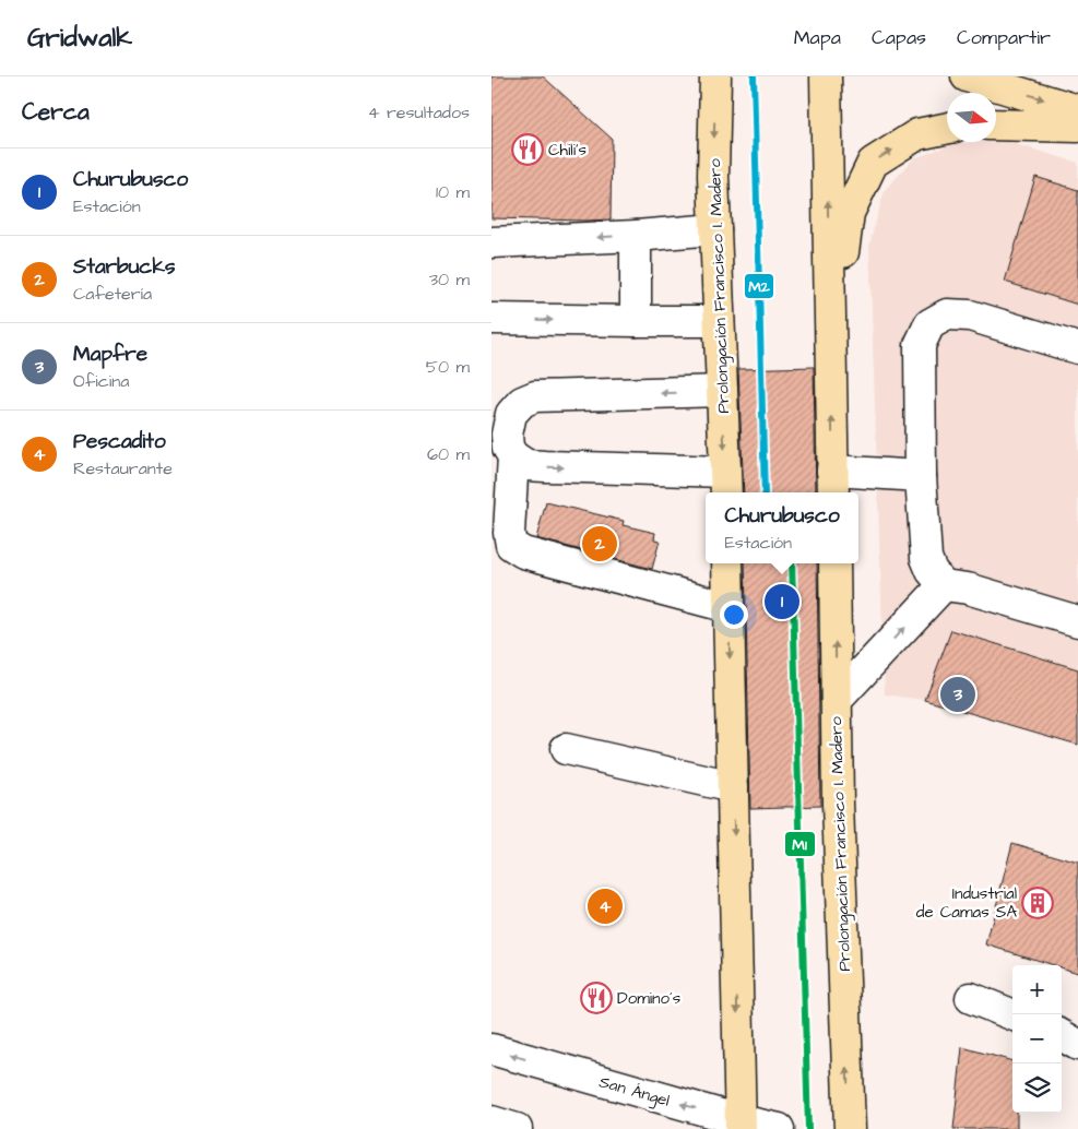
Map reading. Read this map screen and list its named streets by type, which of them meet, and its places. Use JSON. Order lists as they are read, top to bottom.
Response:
{
  "streets": {
    "highway": ["Prolongación Francisco I. Madero"],
    "street": ["San Ángel"]
  },
  "one_way": ["San Ángel"],
  "places": {
    "restaurant": ["Chili's", "Domino´s"],
    "building": ["Industrial de Camas SA"]
  },
  "lines": ["transit line M2", "transit line M1"],
  "north": "right",
  "page": {
    "header": "Gridwalk",
    "nav": ["Mapa", "Capas", "Compartir"],
    "heading": ["Cerca", "4 resultados"],
    "list": [
      {
        "mark": "1",
        "name": "Churubusco",
        "note": "Estación",
        "value": "10 m"
      },
      {
        "mark": "2",
        "name": "Starbucks",
        "note": "Cafetería",
        "value": "30 m"
      },
      {
        "mark": "3",
        "name": "Mapfre",
        "note": "Oficina",
        "value": "50 m"
      },
      {
        "mark": "4",
        "name": "Pescadito",
        "note": "Restaurante",
        "value": "60 m"
      }
    ],
    "popup": ["Churubusco", "Estación"],
    "pins": [
      "2",
      "1",
      "3",
      "4"
    ],
    "map_buttons": ["+", "−"]
  }
}
